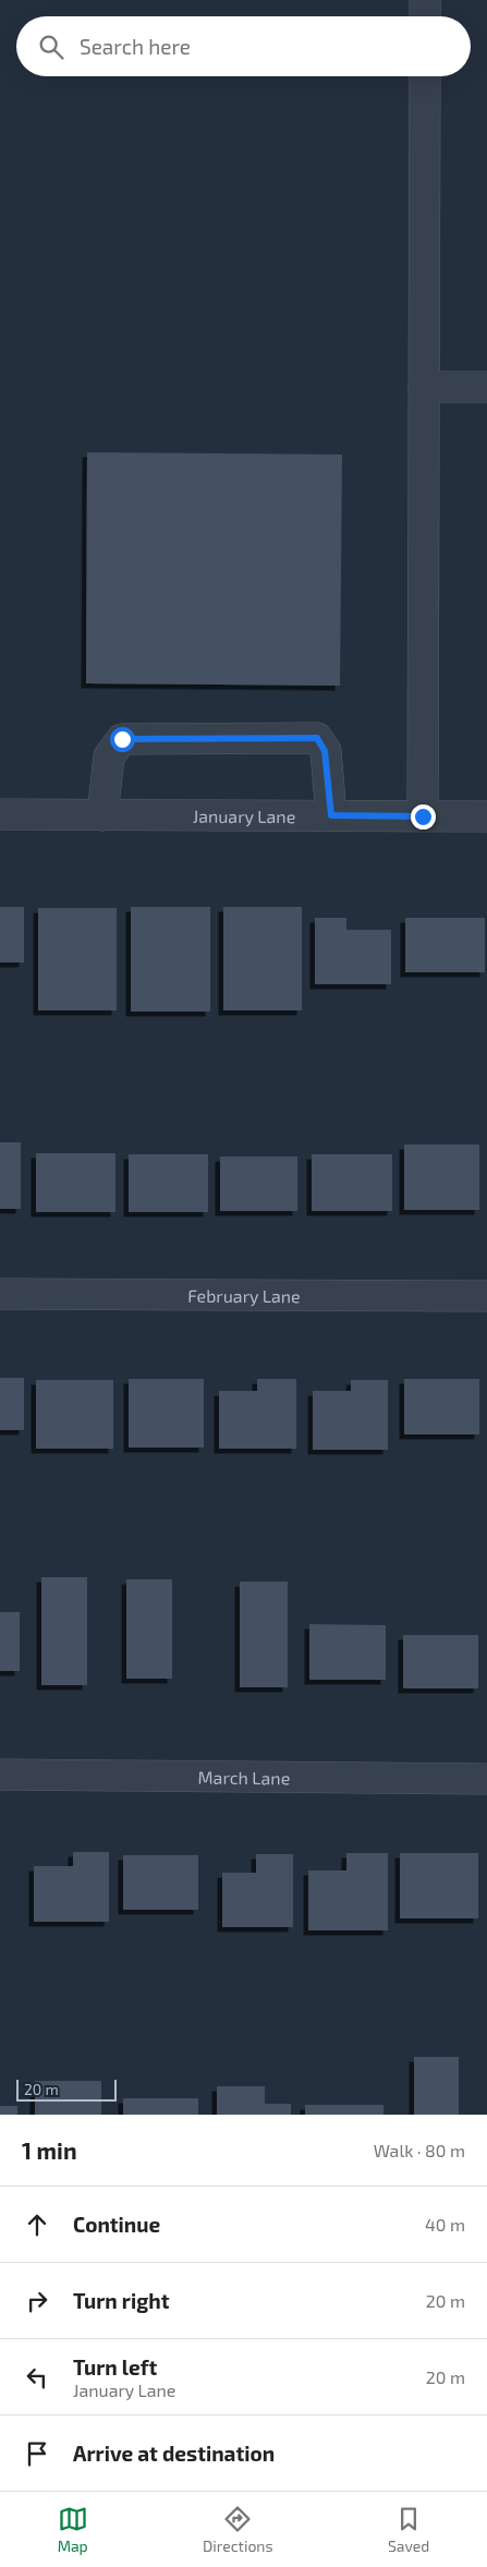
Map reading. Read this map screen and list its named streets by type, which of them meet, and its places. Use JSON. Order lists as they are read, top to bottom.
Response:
{
  "streets": {
    "street": ["January Lane", "February Lane", "March Lane"]
  },
  "scale_bar": "20 m",
  "page": {
    "search": "Search here",
    "scale": "20 m",
    "heading": ["1 min", "Walk · 80 m"],
    "list": [
      ["Continue", "40 m"],
      ["Turn right", "20 m"],
      ["Turn left", "January Lane", "20 m"],
      "Arrive at destination"
    ],
    "nav": ["Map", "Directions", "Saved"]
  }
}
